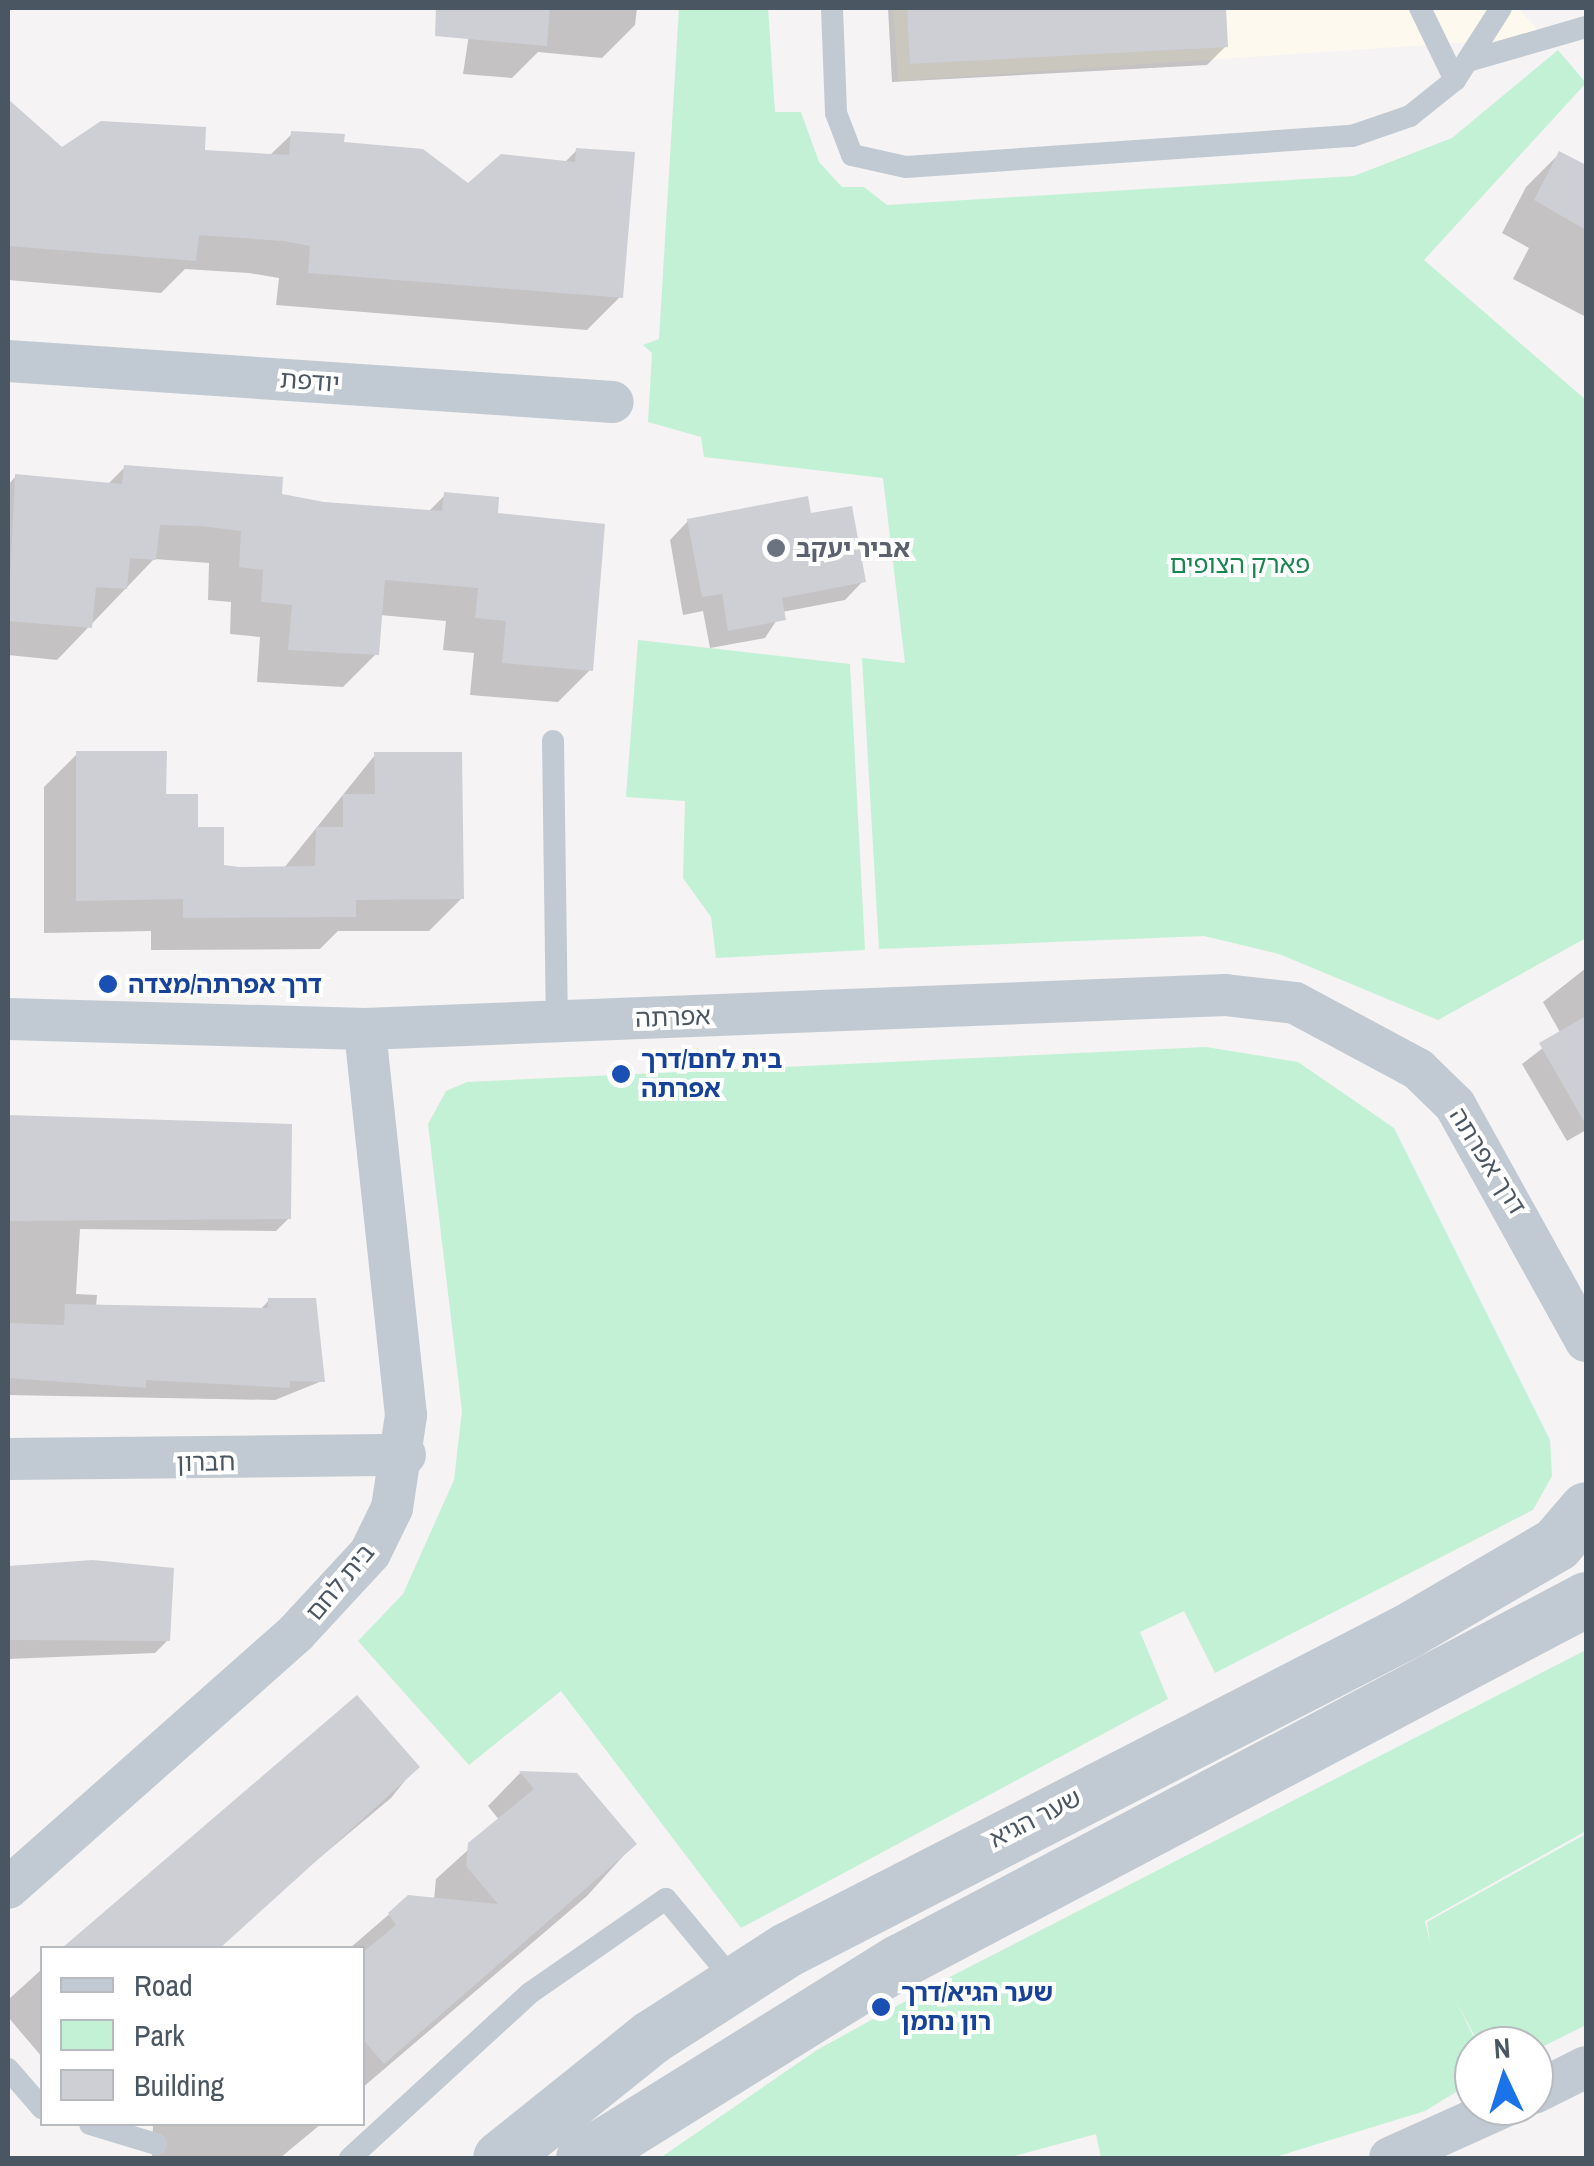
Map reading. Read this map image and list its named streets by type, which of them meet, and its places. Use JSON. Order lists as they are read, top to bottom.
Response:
{
  "streets": {
    "street": [
      "יודפת",
      "אפרתה",
      "דרך אפרתה",
      "חברון",
      "בית לחם",
      "שער הגיא"
    ]
  },
  "crossings": [
    ["אפרתה", "דרך אפרתה"],
    ["אפרתה", "בית לחם"],
    ["חברון", "בית לחם"]
  ],
  "parks": ["פארק הצופים"],
  "places": [
    "אביר יעקב",
    "דרך אפרתה/מצדה",
    "בית לחם/דרך אפרתה",
    "שער הגיא/דרך רון נחמן"
  ],
  "legend": ["Road", "Park", "Building"],
  "north": "top"
}
